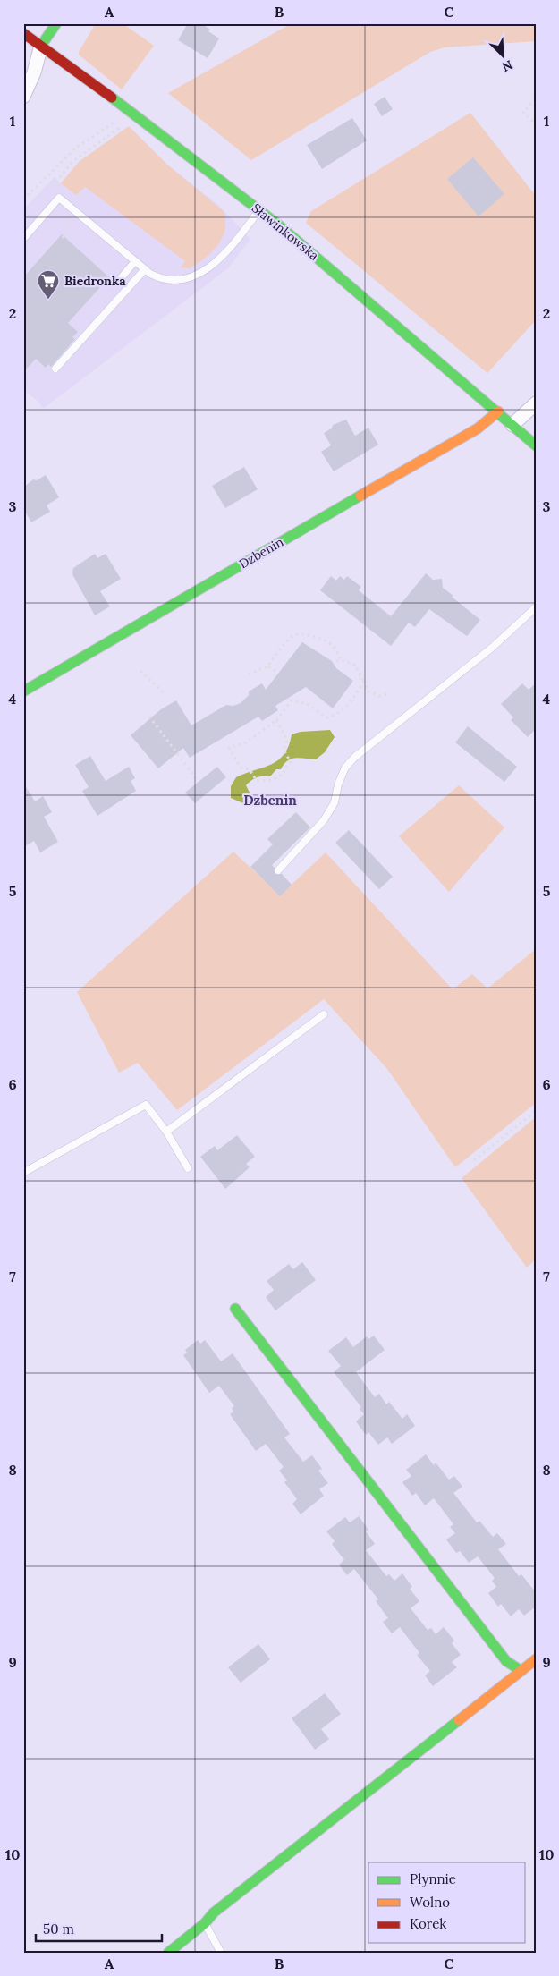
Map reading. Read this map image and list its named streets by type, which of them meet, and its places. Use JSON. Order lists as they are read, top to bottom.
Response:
{
  "streets": {
    "street": ["Sławinkowska", "Dzbenin"]
  },
  "crossings": [
    ["Sławinkowska", "Dzbenin"]
  ],
  "districts": ["Dzbenin"],
  "places": {
    "supermarket": ["Biedronka"]
  },
  "legend": ["Płynnie", "Wolno", "Korek"],
  "scale_bar": "50 m",
  "north": "bottom right",
  "grid": {
    "columns": ["A", "B", "C"],
    "rows": [
      "1",
      "2",
      "3",
      "4",
      "5",
      "6",
      "7",
      "8",
      "9",
      "10"
    ]
  }
}
